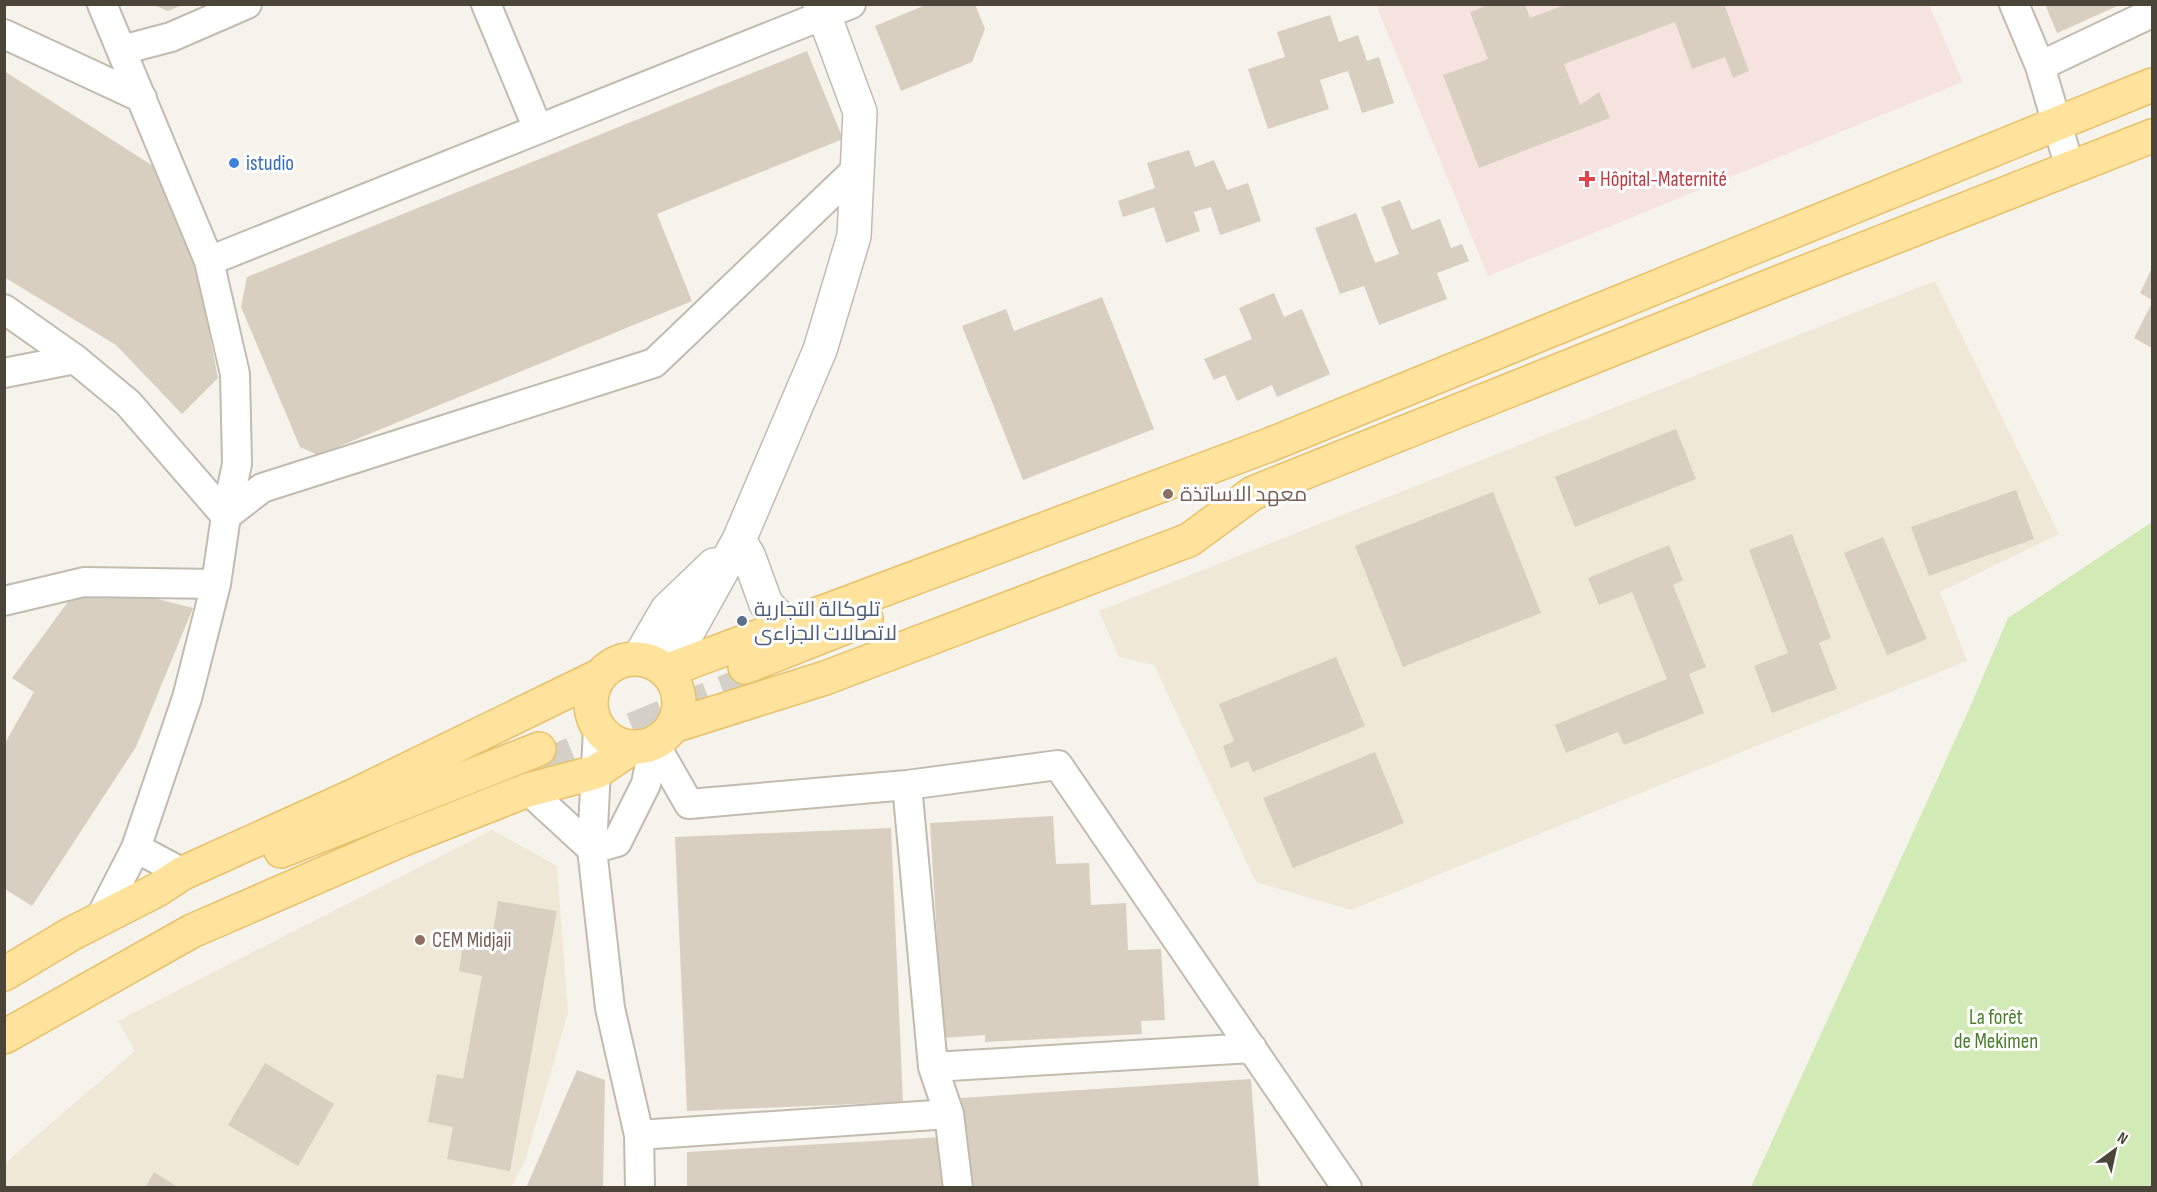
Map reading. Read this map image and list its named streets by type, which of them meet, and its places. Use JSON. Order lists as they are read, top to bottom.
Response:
{
  "parks": ["La forêt de Mekimen"],
  "places": {
    "other": [
      "istudio",
      "معهد الاساتذة",
      "تلوكالة التجارية لاتصالات الجزاءى",
      "CEM Midjaji"
    ],
    "health": ["Hôpital-Maternité"]
  },
  "north": "top right"
}
